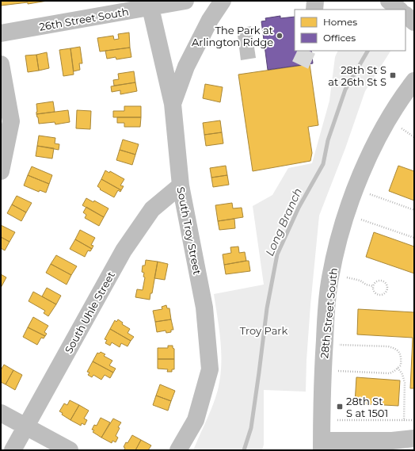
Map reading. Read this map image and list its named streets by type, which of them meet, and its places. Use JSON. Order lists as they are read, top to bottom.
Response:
{
  "streets": {
    "street": [
      "26th Street South",
      "South Troy Street",
      "South Uhle Street",
      "28th Street South"
    ]
  },
  "crossings": [
    ["26th Street South", "South Troy Street"],
    ["South Troy Street", "South Uhle Street"]
  ],
  "water": ["Long Branch"],
  "parks": ["Troy Park"],
  "places": {
    "other": ["The Park at Arlington Ridge"],
    "transit": ["28th St S at 26th St S", "28th St S at 1501"]
  },
  "legend": ["Homes", "Offices"]
}
